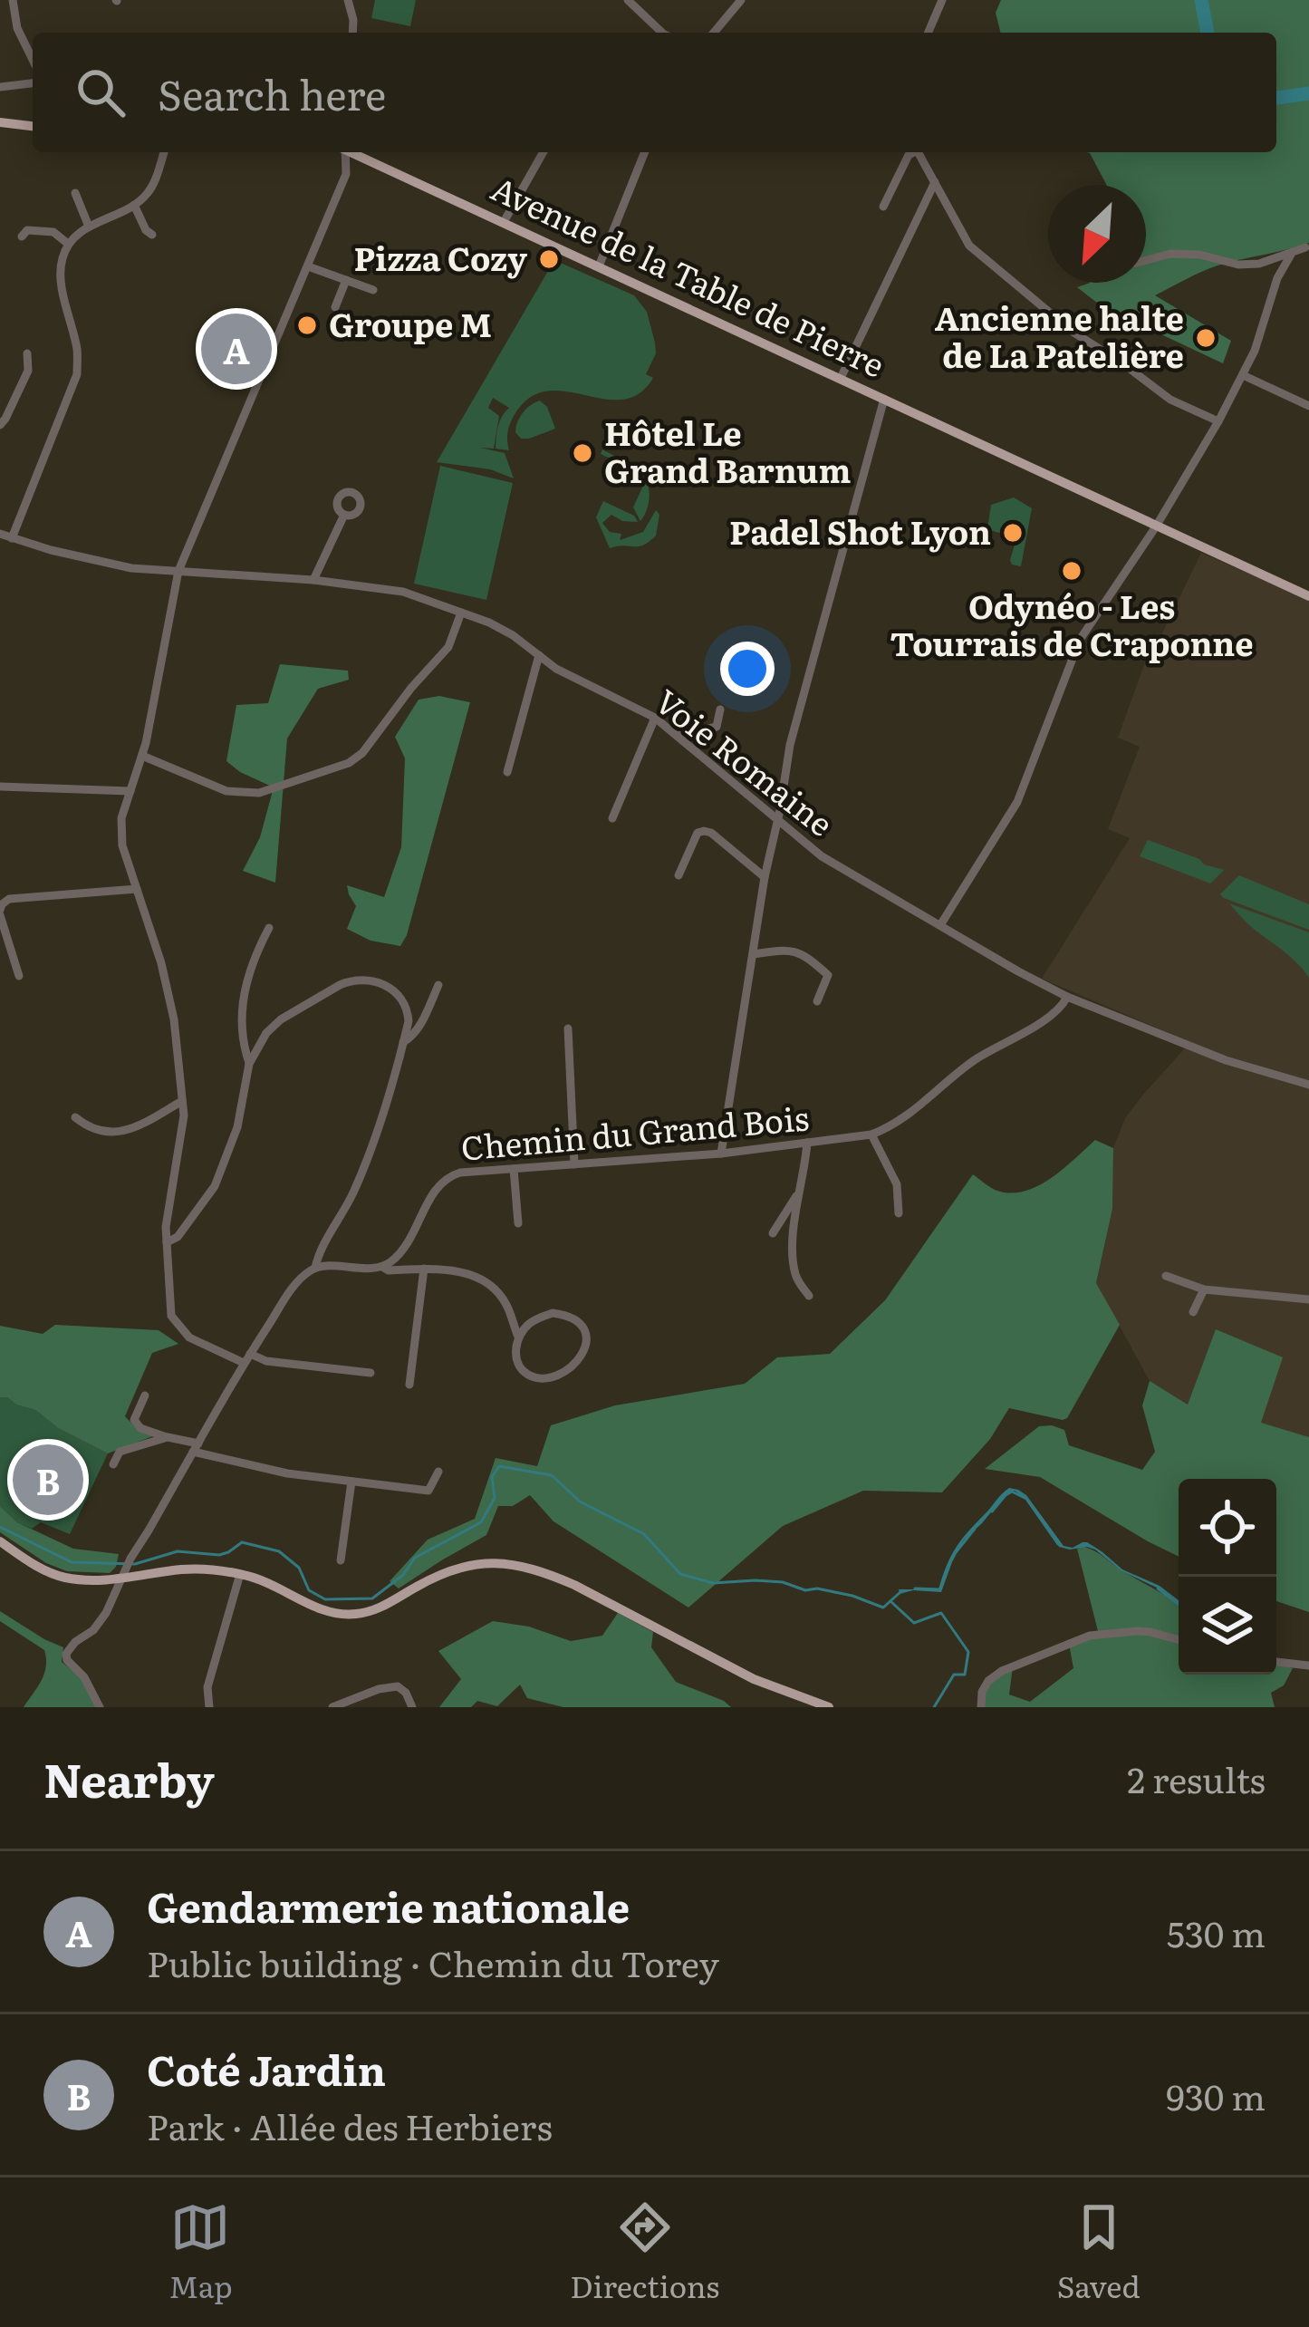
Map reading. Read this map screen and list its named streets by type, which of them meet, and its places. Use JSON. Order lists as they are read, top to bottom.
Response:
{
  "streets": {
    "main road": ["Avenue de la Table de Pierre"],
    "street": ["Voie Romaine", "Chemin du Grand Bois"]
  },
  "crossings": [
    ["Voie Romaine", "Chemin du Grand Bois"]
  ],
  "places": [
    "Pizza Cozy",
    "Groupe M",
    "Ancienne halte de La Patelière",
    "Hôtel Le Grand Barnum",
    "Padel Shot Lyon",
    "Odynéo - Les Tourrais de Craponne"
  ],
  "north": "bottom left",
  "page": {
    "search": "Search here",
    "pins": ["A", "B"],
    "heading": ["Nearby", "2 results"],
    "list": [
      {
        "mark": "A",
        "name": "Gendarmerie nationale",
        "note": "Public building · Chemin du Torey",
        "value": "530 m"
      },
      {
        "mark": "B",
        "name": "Coté Jardin",
        "note": "Park · Allée des Herbiers",
        "value": "930 m"
      }
    ],
    "nav": ["Map", "Directions", "Saved"]
  }
}
